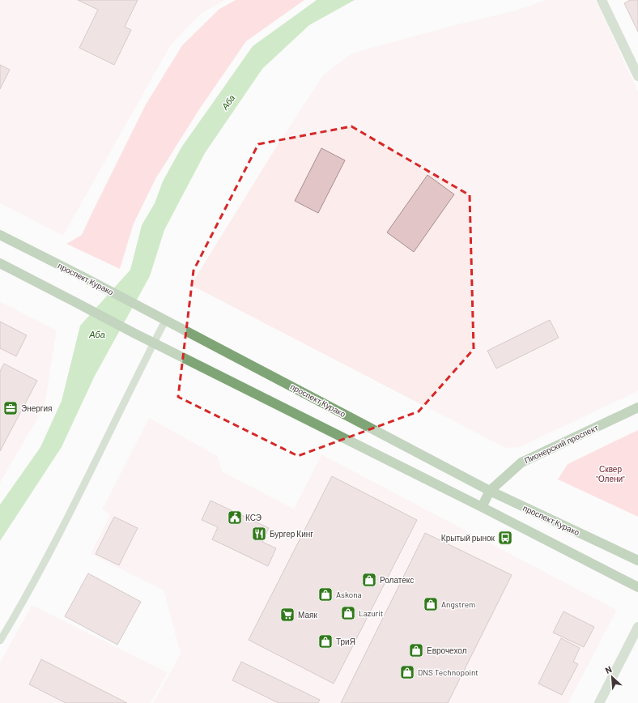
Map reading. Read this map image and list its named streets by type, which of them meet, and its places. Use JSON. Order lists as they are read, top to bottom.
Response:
{
  "streets": {
    "main road": ["проспект Курако", "Пионерский проспект"]
  },
  "crossings": [
    ["проспект Курако", "Пионерский проспект"]
  ],
  "water": ["Аба"],
  "parks": ["Сквер \"Олени\""],
  "places": {
    "office": ["Энергия"],
    "public building": ["КСЭ"],
    "restaurant": ["Бургер Кинг"],
    "bus stop": ["Крытый рынок"],
    "shop": [
      "Ролатекс",
      "Askona",
      "Angstrem",
      "Lazurit",
      "ТриЯ",
      "Еврочехол",
      "DNS Technopoint"
    ],
    "supermarket": ["Маяк"]
  },
  "north": "top left"
}
